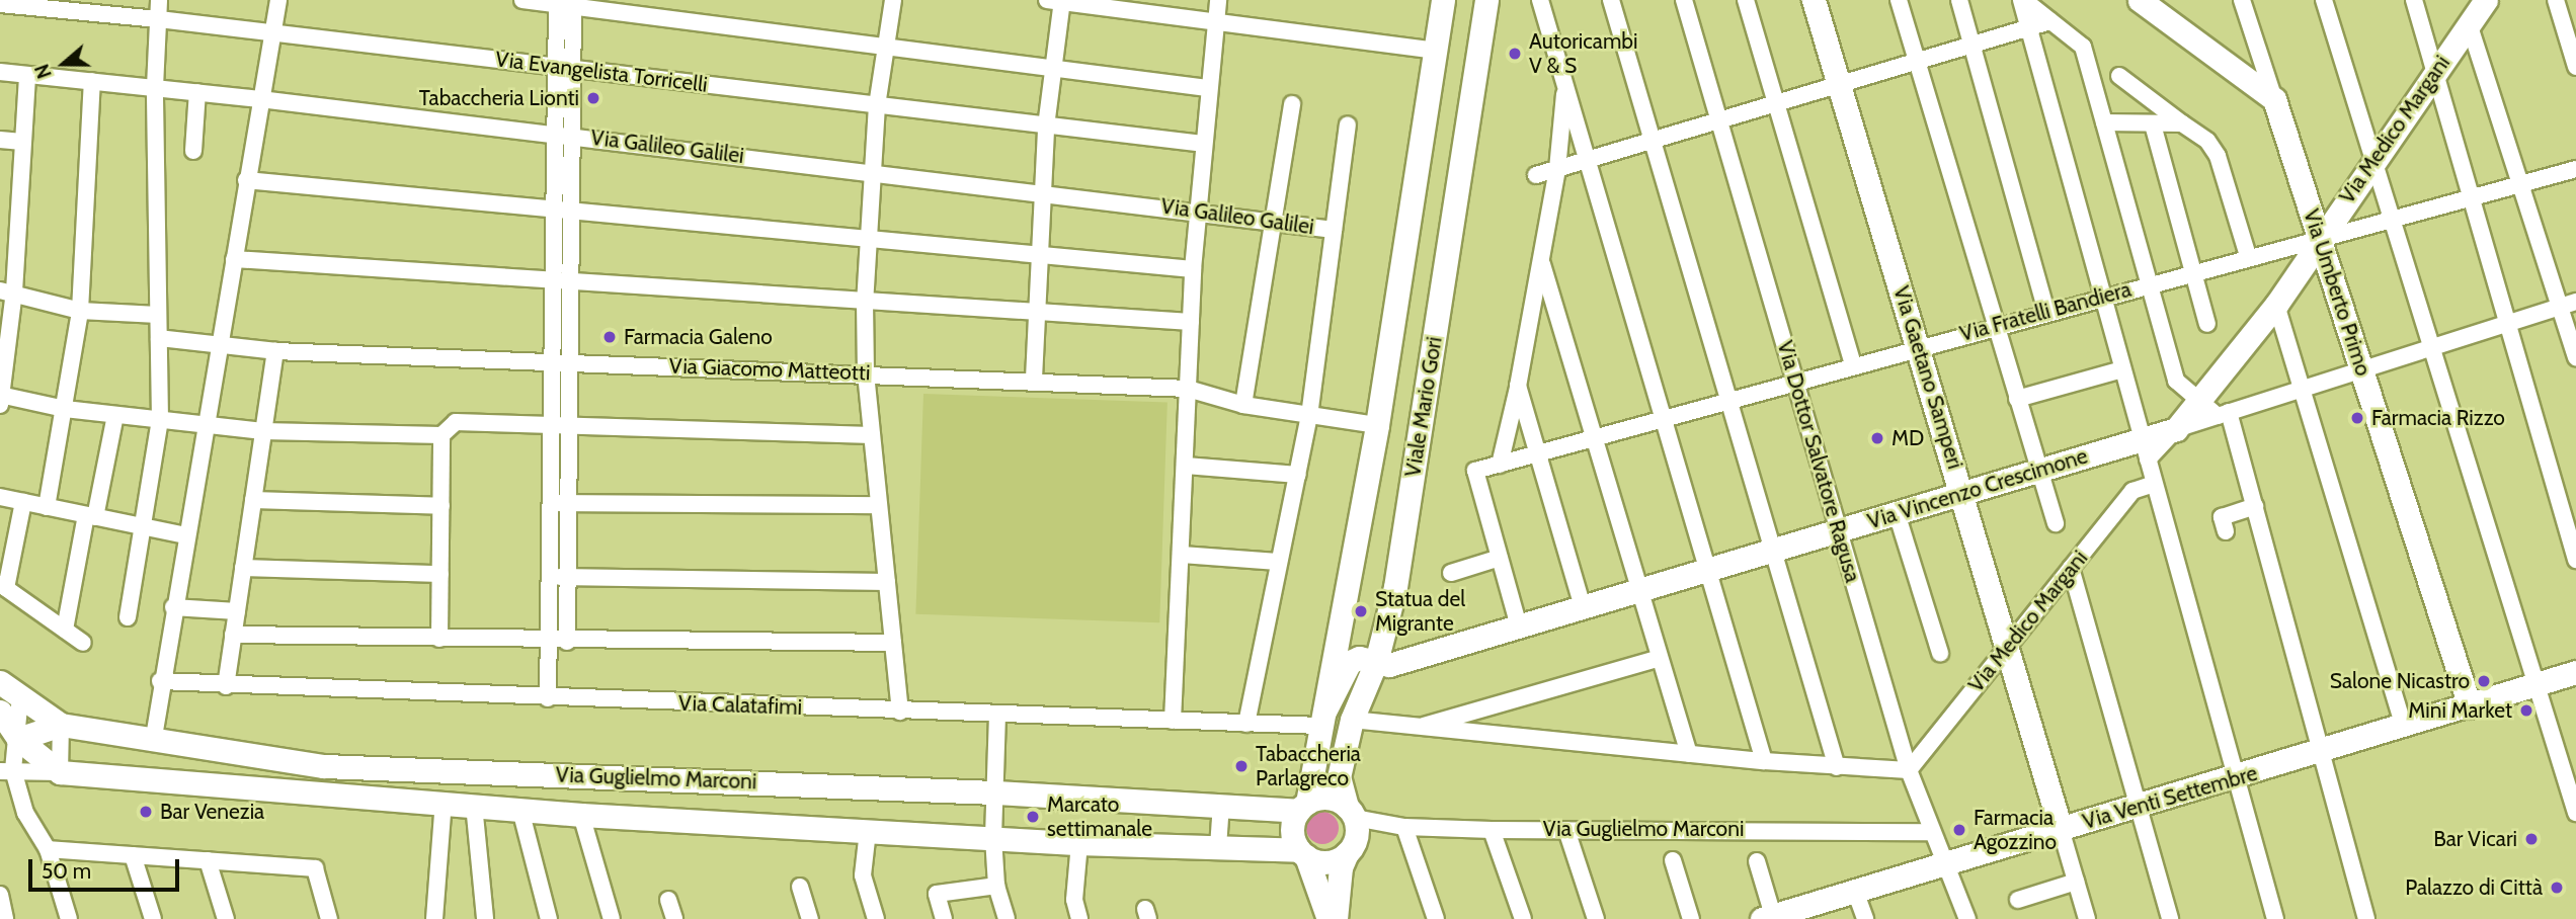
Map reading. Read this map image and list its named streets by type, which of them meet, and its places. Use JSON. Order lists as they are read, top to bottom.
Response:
{
  "streets": {
    "street": [
      "Via Evangelista Torricelli",
      "Via Medico Margani",
      "Via Galileo Galilei",
      "Via Umberto Primo",
      "Via Fratelli Bandiera",
      "Via Giacomo Matteotti",
      "Via Gaetano Samperi",
      "Viale Mario Gori",
      "Via Dottor Salvatore Ragusa",
      "Via Vincenzo Crescimone",
      "Via Calatafimi",
      "Via Guglielmo Marconi",
      "Via Venti Settembre"
    ]
  },
  "crossings": [
    ["Via Medico Margani", "Via Umberto Primo"],
    ["Via Medico Margani", "Via Fratelli Bandiera"],
    ["Via Medico Margani", "Via Gaetano Samperi"],
    ["Via Medico Margani", "Via Dottor Salvatore Ragusa"],
    ["Via Medico Margani", "Via Vincenzo Crescimone"],
    ["Via Umberto Primo", "Via Fratelli Bandiera"],
    ["Via Umberto Primo", "Via Venti Settembre"],
    ["Via Fratelli Bandiera", "Via Gaetano Samperi"],
    ["Via Fratelli Bandiera", "Via Dottor Salvatore Ragusa"],
    ["Via Giacomo Matteotti", "Viale Mario Gori"],
    ["Via Gaetano Samperi", "Via Vincenzo Crescimone"],
    ["Via Gaetano Samperi", "Via Venti Settembre"],
    ["Viale Mario Gori", "Via Vincenzo Crescimone"],
    ["Viale Mario Gori", "Via Calatafimi"],
    ["Viale Mario Gori", "Via Guglielmo Marconi"],
    ["Via Dottor Salvatore Ragusa", "Via Vincenzo Crescimone"],
    ["Via Dottor Salvatore Ragusa", "Via Guglielmo Marconi"],
    ["Via Dottor Salvatore Ragusa", "Via Venti Settembre"],
    ["Via Vincenzo Crescimone", "Via Calatafimi"]
  ],
  "places": [
    "Autoricambi V & S",
    "Tabaccheria Lionti",
    "Farmacia Galeno",
    "Farmacia Rizzo",
    "MD",
    "Statua del Migrante",
    "Salone Nicastro",
    "Mini Market",
    "Tabaccheria Parlagreco",
    "Bar Venezia",
    "Marcato settimanale",
    "Farmacia Agozzino",
    "Bar Vicari",
    "Palazzo di Città"
  ],
  "scale_bar": "50 m",
  "north": "left"
}
